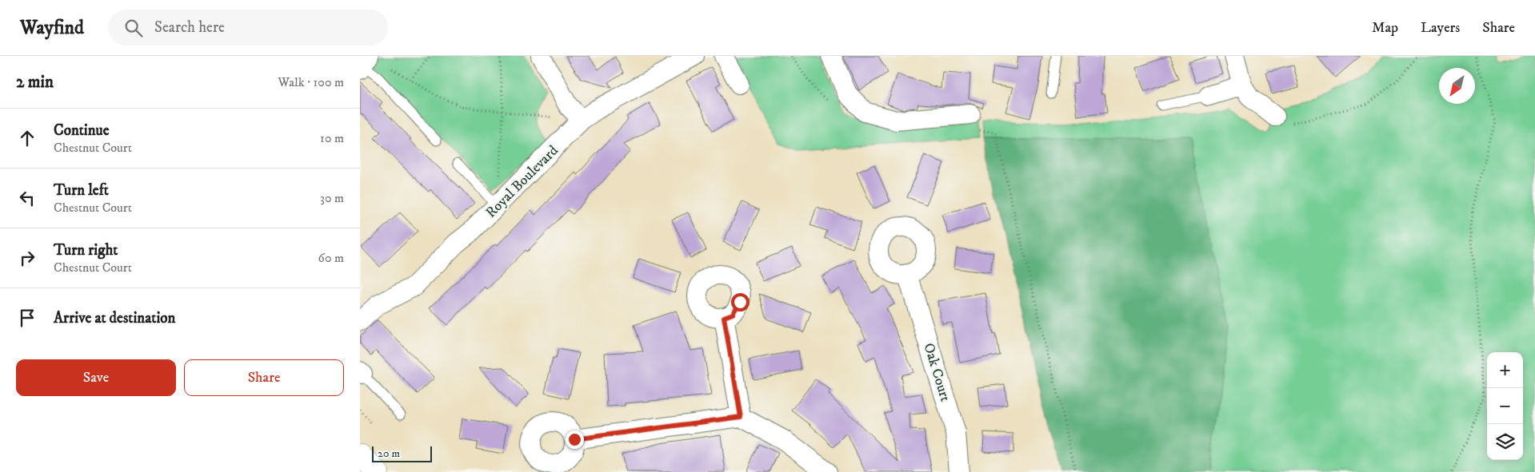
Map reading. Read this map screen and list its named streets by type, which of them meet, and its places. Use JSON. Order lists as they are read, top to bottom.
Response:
{
  "streets": {
    "street": ["Royal Boulevard", "Oak Court"]
  },
  "scale_bar": "20 m",
  "north": "bottom left",
  "page": {
    "header": "Wayfind",
    "search": "Search here",
    "nav": ["Map", "Layers", "Share"],
    "heading": ["2 min", "Walk · 100 m"],
    "list": [
      ["Continue", "Chestnut Court", "10 m"],
      ["Turn left", "Chestnut Court", "30 m"],
      ["Turn right", "Chestnut Court", "60 m"],
      "Arrive at destination"
    ],
    "buttons": ["Save", "Share"],
    "map_buttons": ["+", "−"],
    "scale": "20 m"
  }
}
